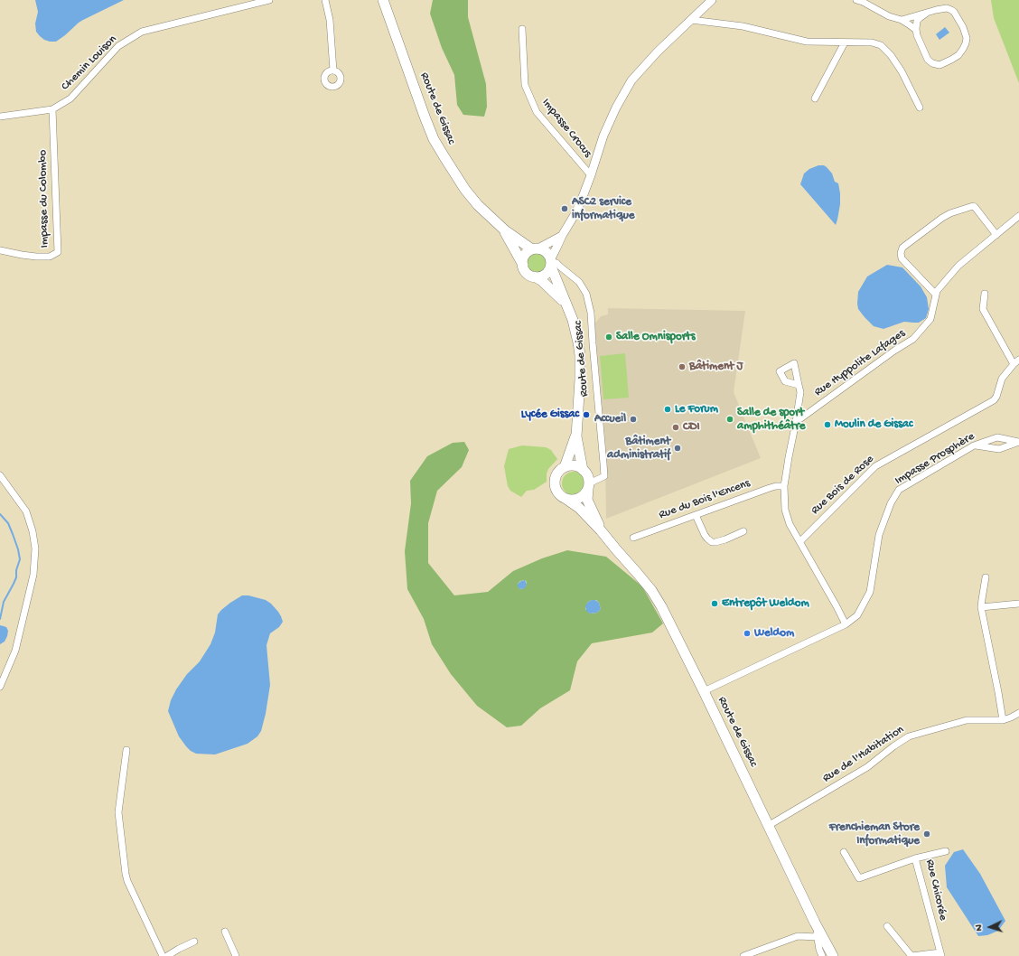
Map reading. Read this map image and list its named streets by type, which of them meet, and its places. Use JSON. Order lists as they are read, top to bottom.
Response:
{
  "streets": {
    "main road": ["Route de Gissac"],
    "street": [
      "Chemin Louison",
      "Impasse Crocus",
      "Impasse du Colombo",
      "Rue Hyppolite Lafages",
      "Impasse Prosphère",
      "Rue Bois de Rose",
      "Rue du Bois l'Encens",
      "Rue de l'Habitation",
      "Rue Chicorée"
    ]
  },
  "crossings": [
    ["Chemin Louison", "Impasse du Colombo"],
    ["Route de Gissac", "Rue de l'Habitation"]
  ],
  "places": [
    "ASC2 service informatique",
    "Salle Omnisports",
    "Bâtiment J",
    "Le Forum",
    "Lycée Gissac",
    "Accueil",
    "Salle de sport amphithéâtre",
    "Moulin de Gissac",
    "CDI",
    "Bâtiment administratif",
    "Entrepôt Weldom",
    "Weldom",
    "Frenchieman Store Informatique"
  ],
  "north": "left"
}
